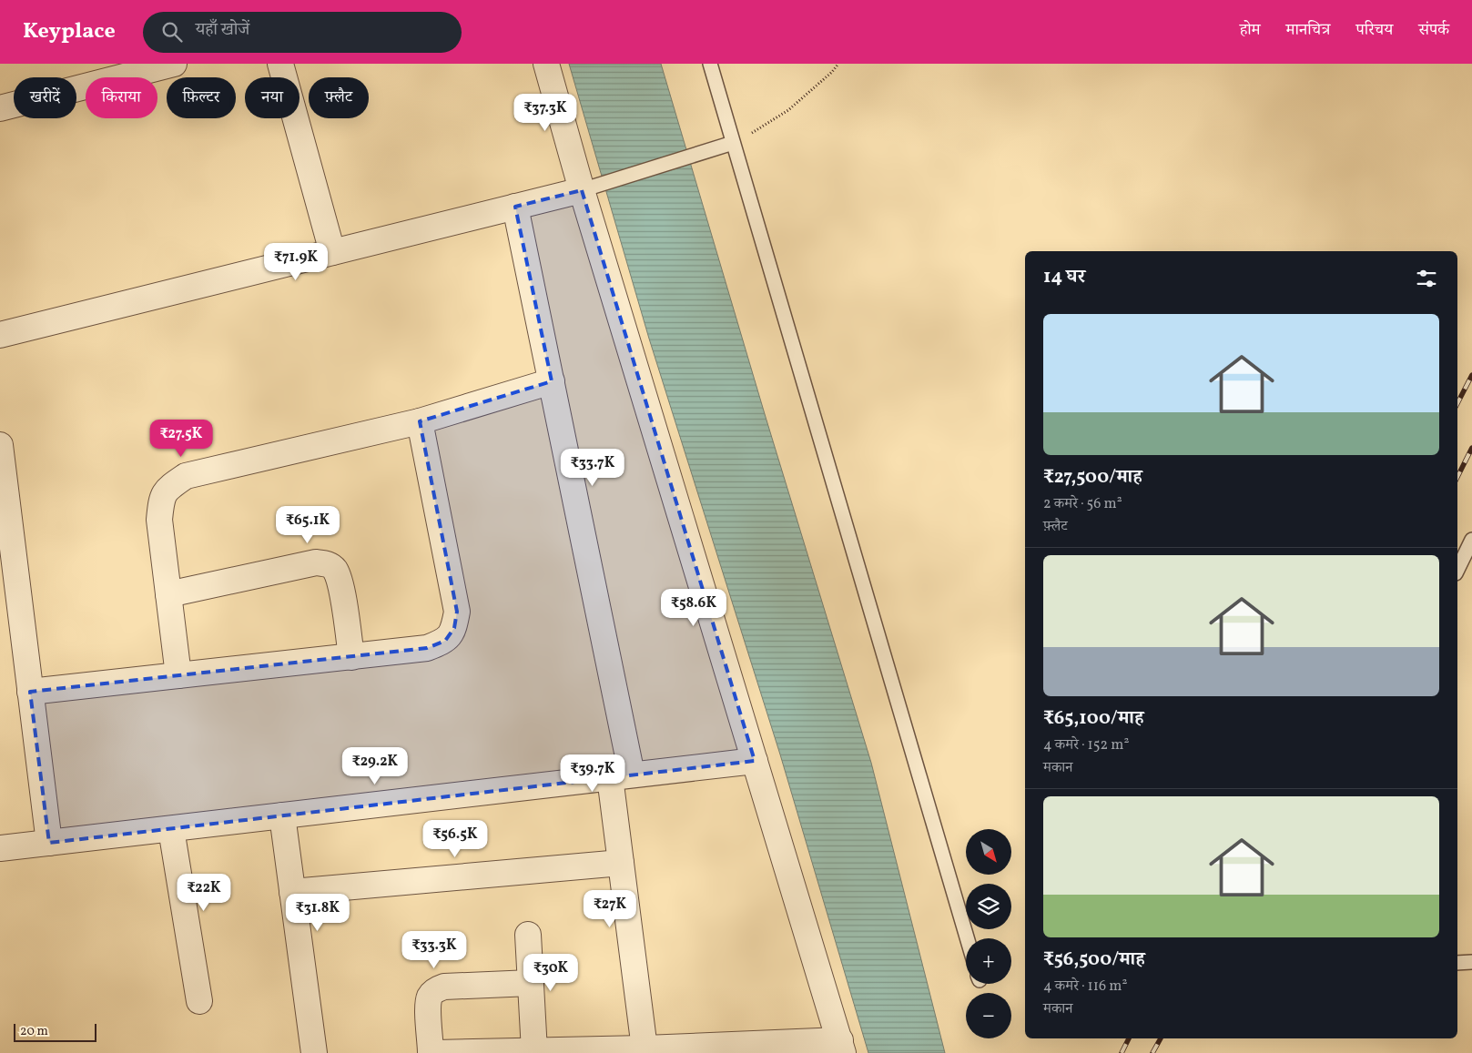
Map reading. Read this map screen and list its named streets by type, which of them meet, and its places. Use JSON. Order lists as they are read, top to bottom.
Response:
{
  "scale_bar": "20 m",
  "north": "bottom right",
  "page": {
    "header": "Keyplace",
    "search": "यहाँ खोजें",
    "nav": [
      "होम",
      "मानचित्र",
      "परिचय",
      "संपर्क"
    ],
    "chip": [
      "खरीदें",
      "किराया",
      "फ़िल्टर",
      "नया",
      "फ़्लैट"
    ],
    "price": [
      "₹37.3K",
      "₹71.9K",
      "₹27.5K",
      "₹33.7K",
      "₹65.1K",
      "₹58.6K",
      "₹29.2K",
      "₹39.7K",
      "₹56.5K",
      "₹22K",
      "₹27K",
      "₹31.8K",
      "₹33.3K",
      "₹30K"
    ],
    "heading": "14 घर",
    "list": [
      {
        "name": "₹27,500/माह",
        "note": "2 कमरे · 56 m² · फ़्लैट"
      },
      {
        "name": "₹65,100/माह",
        "note": "4 कमरे · 152 m² · मकान"
      },
      {
        "name": "₹56,500/माह",
        "note": "4 कमरे · 116 m² · मकान"
      }
    ],
    "map_buttons": ["+", "−"],
    "scale": "20 m"
  }
}
